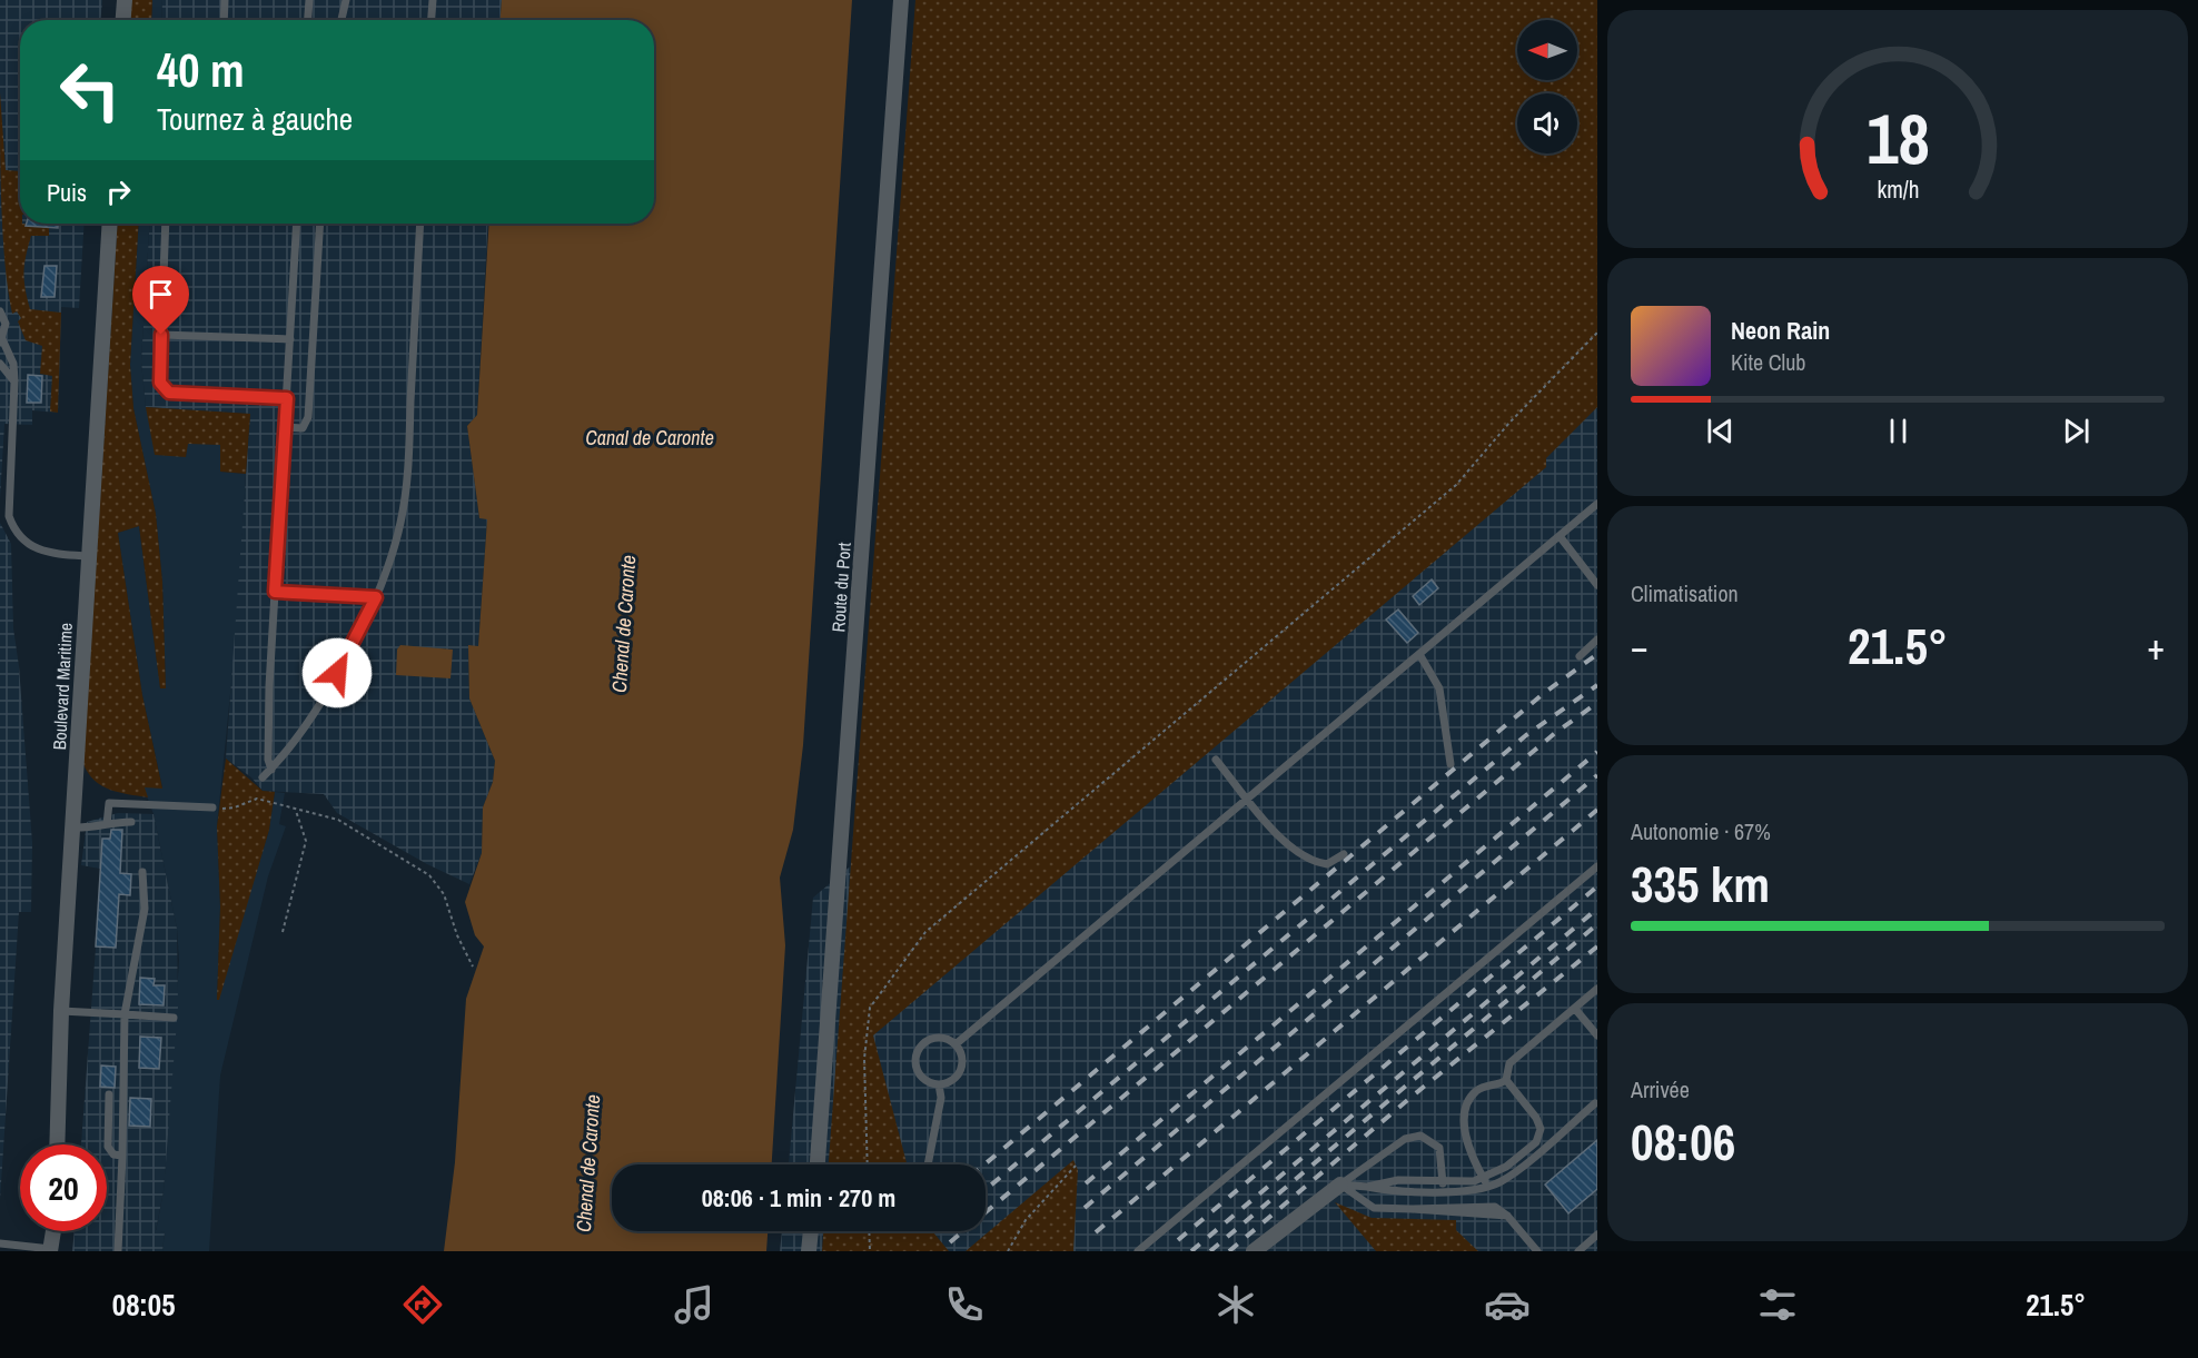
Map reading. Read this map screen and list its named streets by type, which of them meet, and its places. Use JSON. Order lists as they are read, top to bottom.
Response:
{
  "streets": {
    "street": ["Route du Port", "Boulevard Maritime"]
  },
  "water": ["Canal de Caronte", "Chenal de Caronte"],
  "north": "left",
  "page": {
    "turn": ["40 m", "Tournez à gauche"],
    "then": "Puis",
    "song": ["Neon Rain", "Kite Club"],
    "tile": [
      "Climatisation",
      ["Autonomie · 67%", "335 km"],
      ["Arrivée", "08:06"]
    ],
    "heat": ["−", "21.5°", "+"],
    "limit": "20",
    "trip": "08:06 · 1 min · 270 m",
    "tabs": ["08:05", "21.5°"],
    "gauge": ["18", "km/h"]
  }
}
